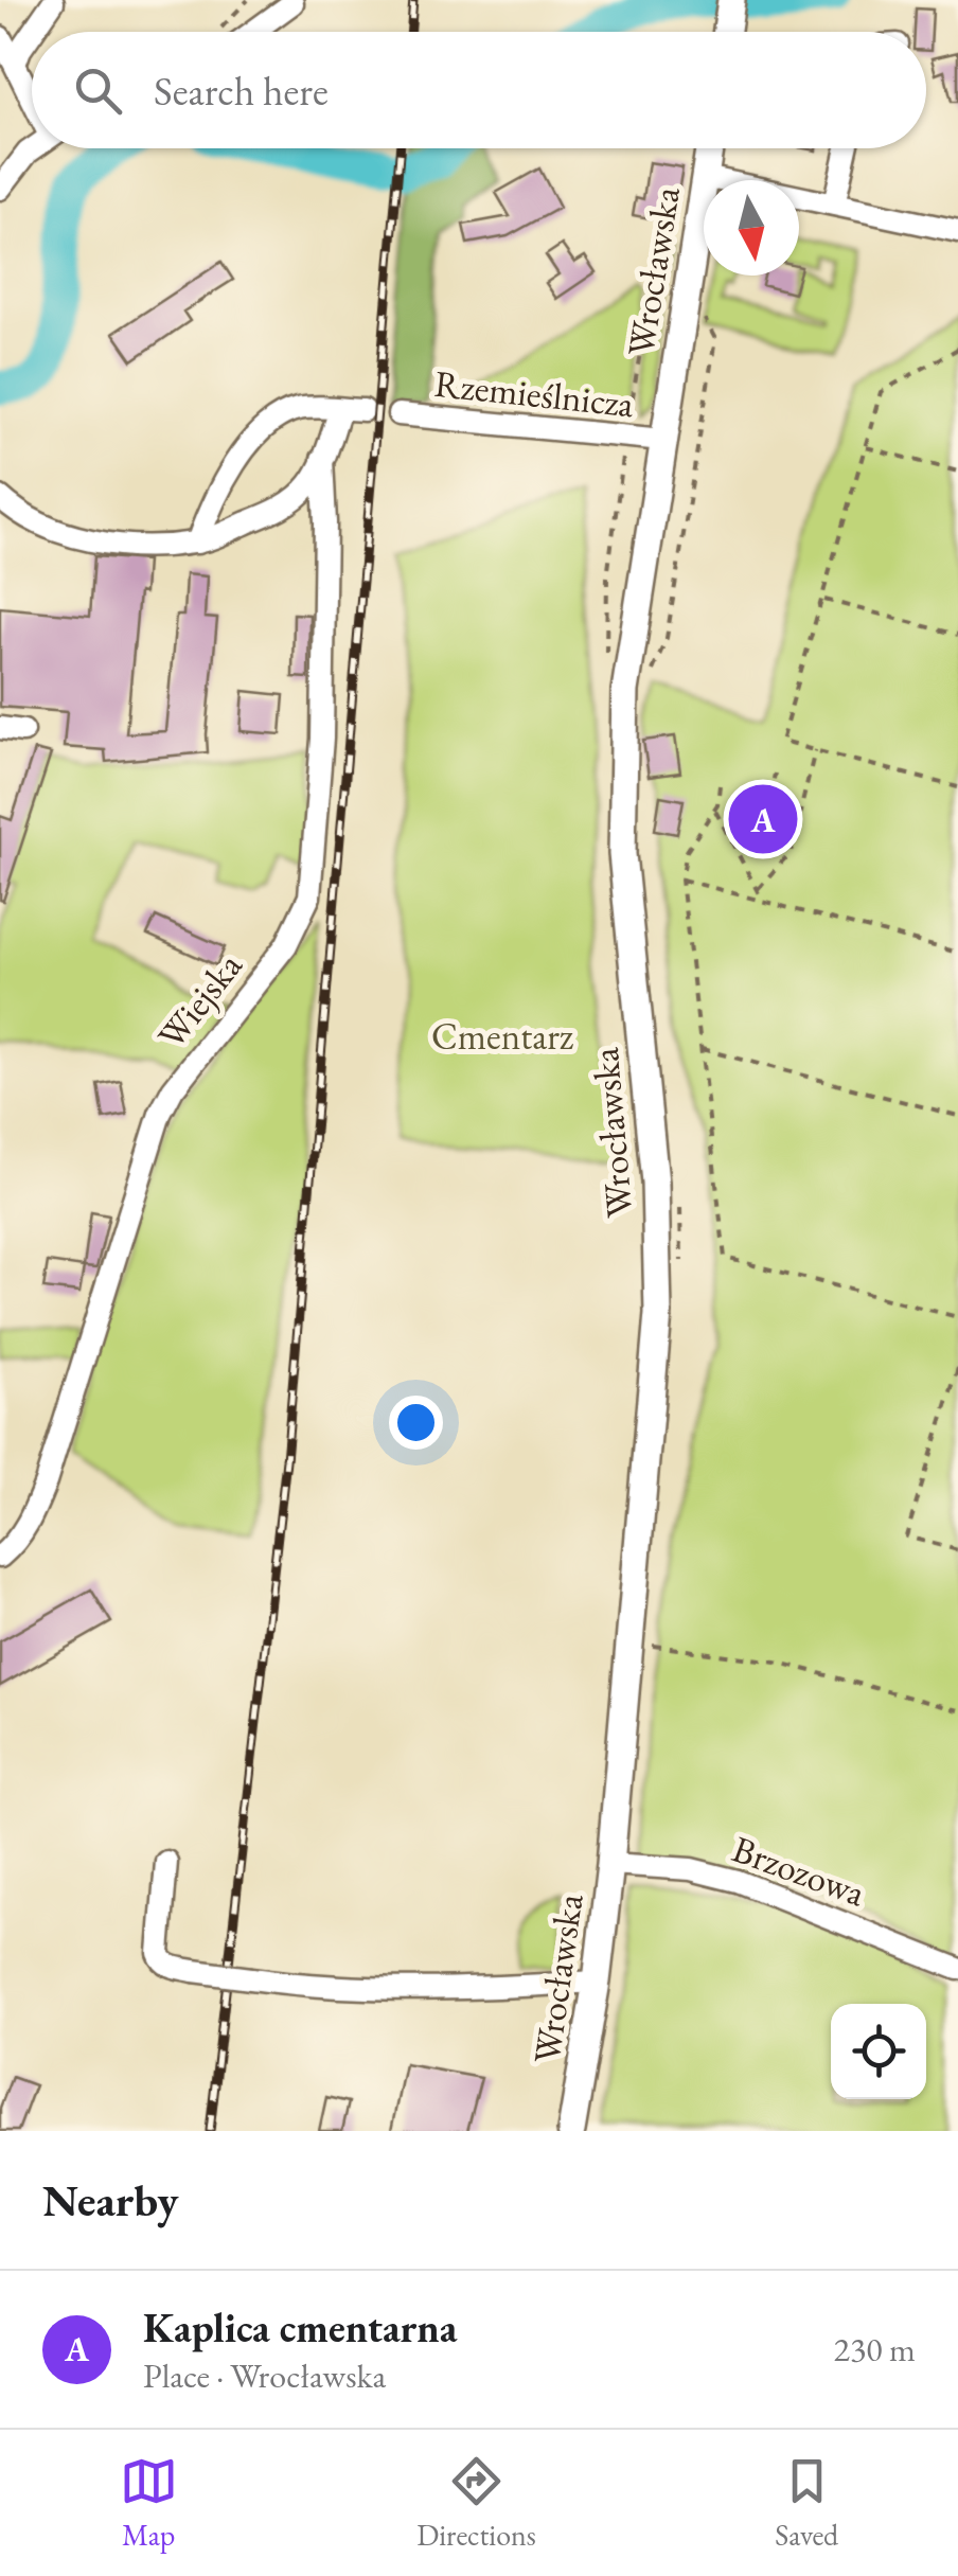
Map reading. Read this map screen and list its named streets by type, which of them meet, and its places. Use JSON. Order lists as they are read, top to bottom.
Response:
{
  "streets": {
    "main road": ["Wrocławska"],
    "street": ["Rzemieślnicza", "Wiejska", "Brzozowa"]
  },
  "crossings": [
    ["Wrocławska", "Rzemieślnicza"],
    ["Wrocławska", "Brzozowa"]
  ],
  "parks": ["Cmentarz"],
  "north": "bottom",
  "page": {
    "search": "Search here",
    "pins": "A",
    "heading": "Nearby",
    "list": [
      {
        "mark": "A",
        "name": "Kaplica cmentarna",
        "note": "Place · Wrocławska",
        "value": "230 m"
      }
    ],
    "nav": ["Map", "Directions", "Saved"]
  }
}
